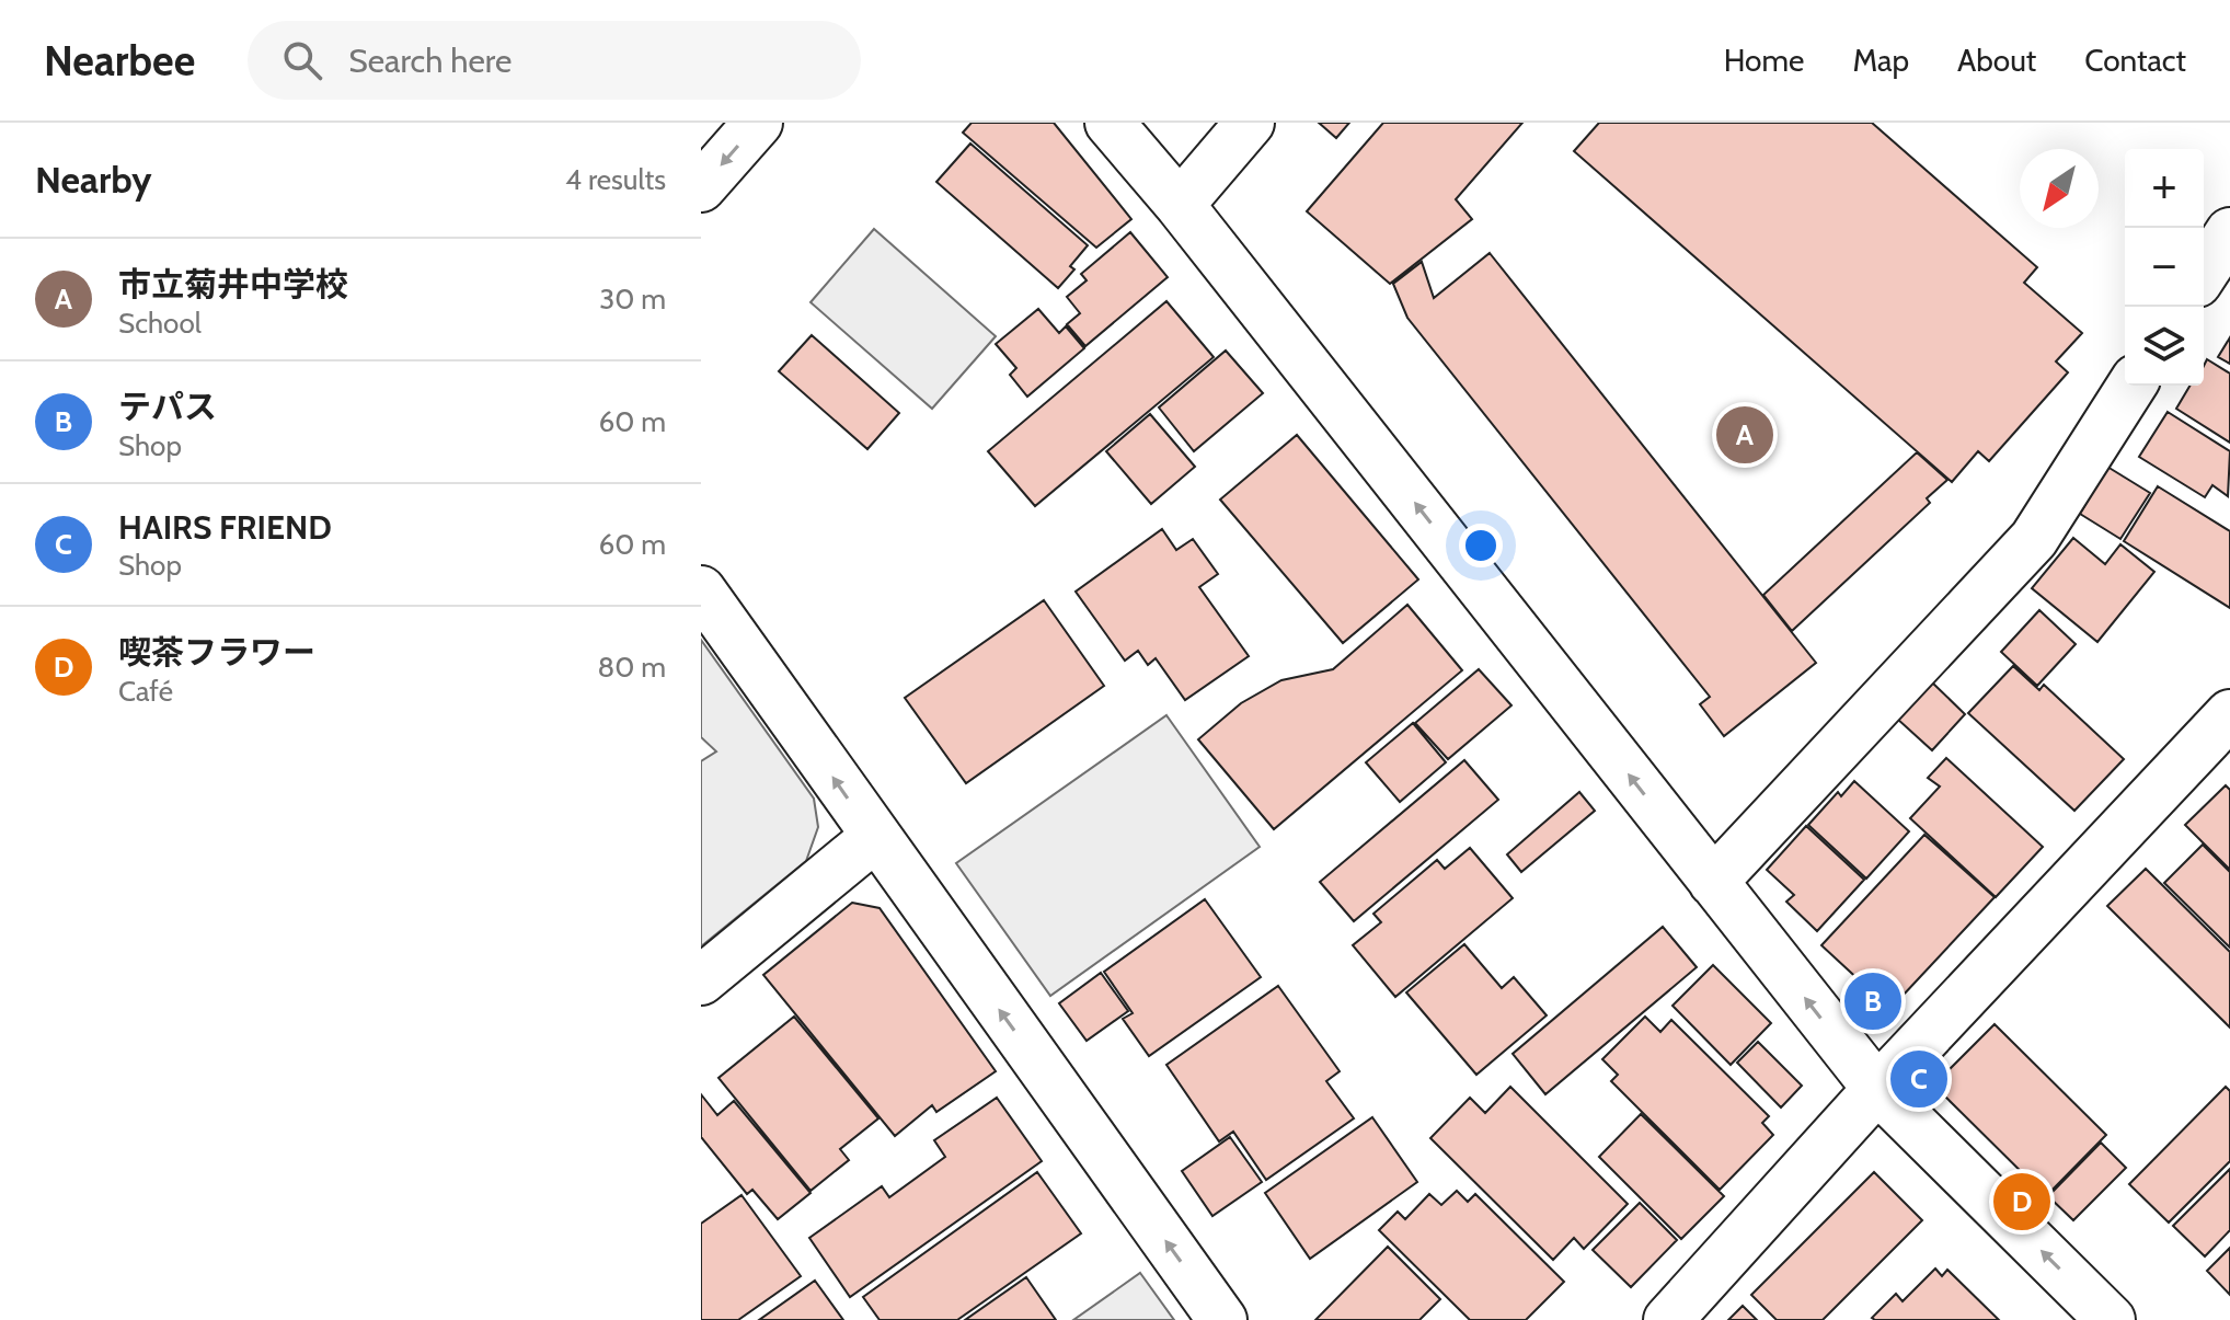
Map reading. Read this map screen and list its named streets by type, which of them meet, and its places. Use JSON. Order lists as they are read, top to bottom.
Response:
{
  "north": "bottom left",
  "page": {
    "header": "Nearbee",
    "search": "Search here",
    "nav": [
      "Home",
      "Map",
      "About",
      "Contact"
    ],
    "heading": ["Nearby", "4 results"],
    "map_buttons": ["+", "−"],
    "list": [
      {
        "mark": "A",
        "name": "市立菊井中学校",
        "note": "School",
        "value": "30 m"
      },
      {
        "mark": "B",
        "name": "テパス",
        "note": "Shop",
        "value": "60 m"
      },
      {
        "mark": "C",
        "name": "HAIRS FRIEND",
        "note": "Shop",
        "value": "60 m"
      },
      {
        "mark": "D",
        "name": "喫茶フラワー",
        "note": "Café",
        "value": "80 m"
      }
    ],
    "pins": [
      "A",
      "B",
      "C",
      "D"
    ]
  }
}
